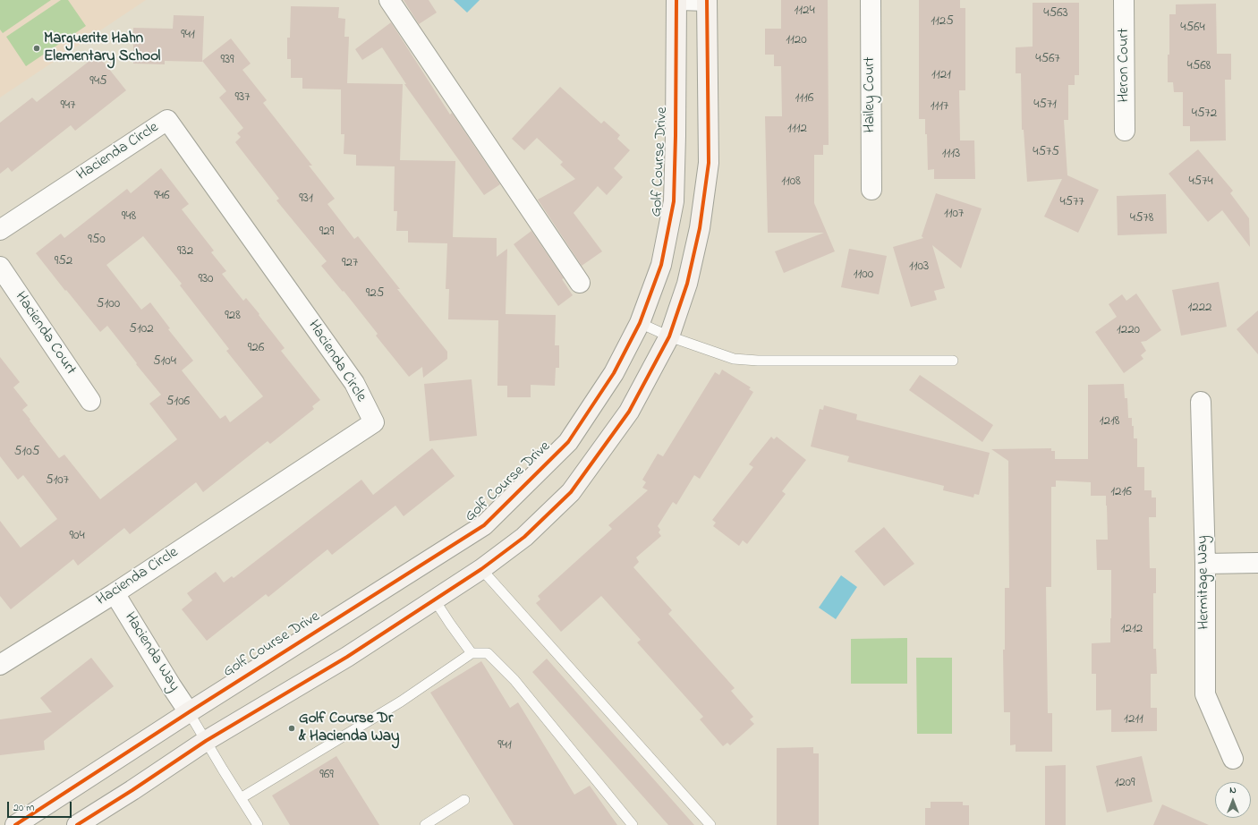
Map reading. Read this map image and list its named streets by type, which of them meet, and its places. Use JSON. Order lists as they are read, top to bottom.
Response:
{
  "streets": {
    "street": [
      "Heron Court",
      "Hailey Court",
      "Hacienda Circle",
      "Golf Course Drive",
      "Hacienda Court",
      "Hermitage Way",
      "Hacienda Way"
    ]
  },
  "crossings": [
    ["Hacienda Circle", "Hacienda Way"],
    ["Golf Course Drive", "Hacienda Way"]
  ],
  "places": ["Marguerite Hahn Elementary School", "Golf Course Dr & Hacienda Way"],
  "house_numbers": [
    "1124",
    "4563",
    "1125",
    "4564",
    "941",
    "1120",
    "4567",
    "939",
    "4568",
    "1121",
    "945",
    "937",
    "1116",
    "4571",
    "947",
    "1117",
    "4572",
    "1112",
    "4575",
    "1113",
    "1108",
    "4574",
    "946",
    "931",
    "4577",
    "1107",
    "948",
    "4578",
    "929",
    "950",
    "932",
    "952",
    "927",
    "1103",
    "1100",
    "930",
    "925",
    "5100",
    "1222",
    "928",
    "5102",
    "1220",
    "926",
    "5104",
    "5106",
    "1218",
    "5105",
    "5107",
    "1216",
    "904",
    "1212",
    "1211",
    "941",
    "969",
    "1209"
  ],
  "scale_bar": "20 m",
  "north": "top"
}
